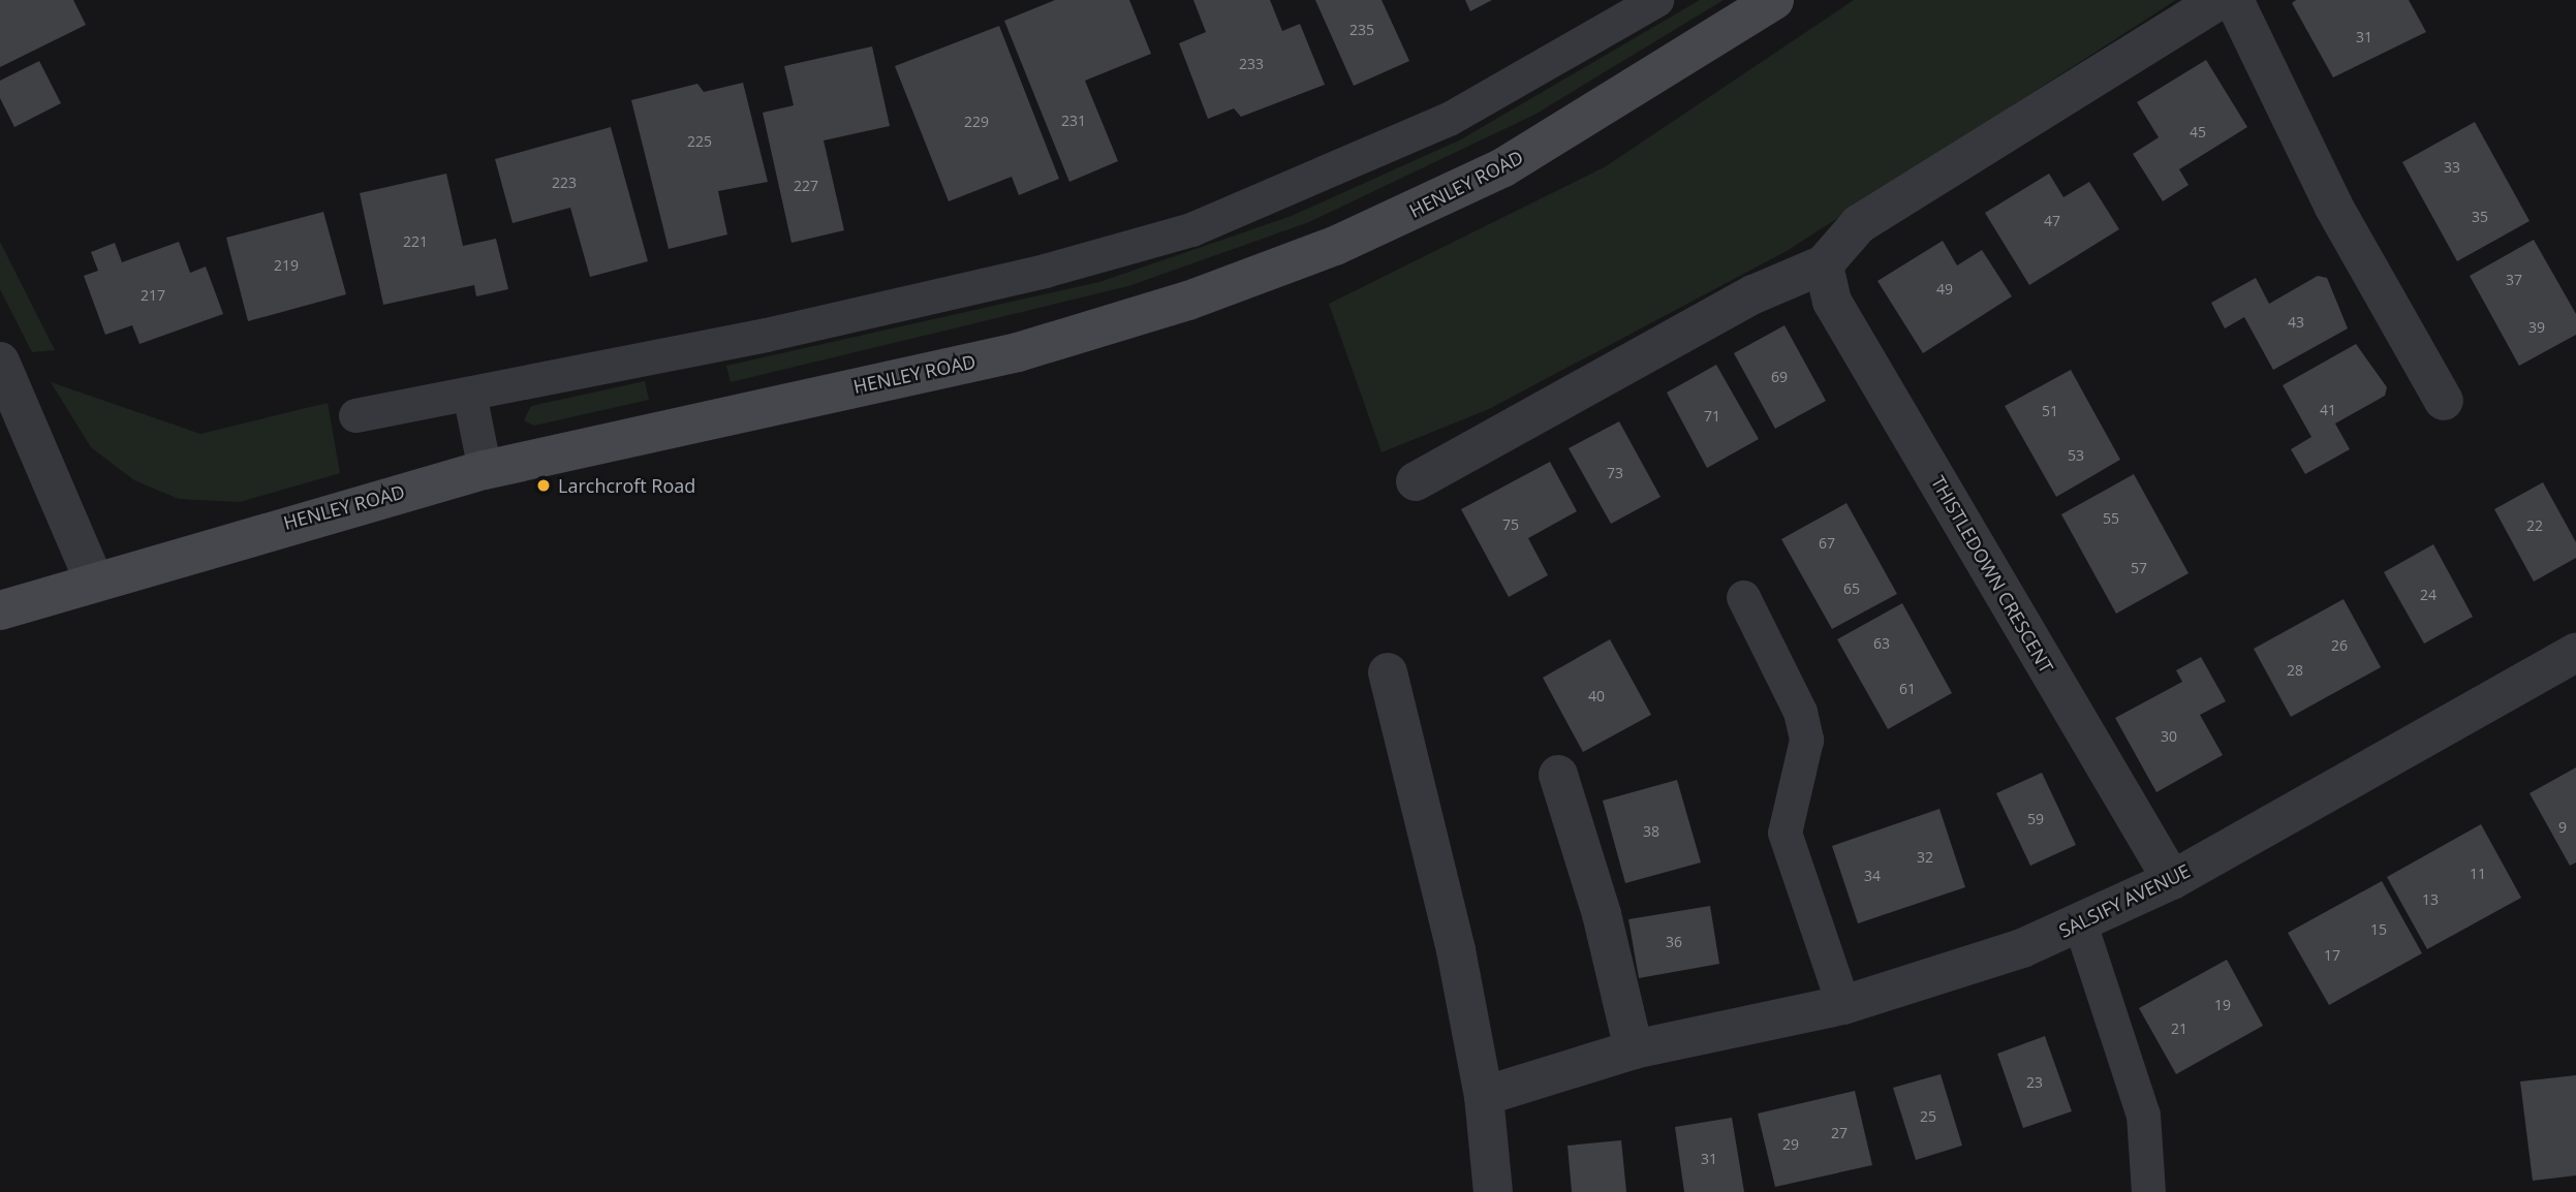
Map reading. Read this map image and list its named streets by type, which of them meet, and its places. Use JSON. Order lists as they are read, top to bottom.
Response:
{
  "streets": {
    "street": ["HENLEY ROAD", "THISTLEDOWN CRESCENT", "SALSIFY AVENUE"]
  },
  "crossings": [
    ["THISTLEDOWN CRESCENT", "SALSIFY AVENUE"]
  ],
  "places": ["Larchcroft Road"],
  "house_numbers": [
    "235",
    "31",
    "233",
    "231",
    "229",
    "45",
    "225",
    "33",
    "223",
    "227",
    "35",
    "47",
    "221",
    "219",
    "37",
    "49",
    "217",
    "43",
    "39",
    "69",
    "41",
    "51",
    "71",
    "53",
    "73",
    "55",
    "75",
    "22",
    "67",
    "57",
    "65",
    "24",
    "63",
    "26",
    "28",
    "61",
    "40",
    "30",
    "59",
    "9",
    "38",
    "32",
    "11",
    "34",
    "13",
    "15",
    "36",
    "17",
    "19",
    "21",
    "23",
    "25",
    "27",
    "29",
    "31"
  ]
}
